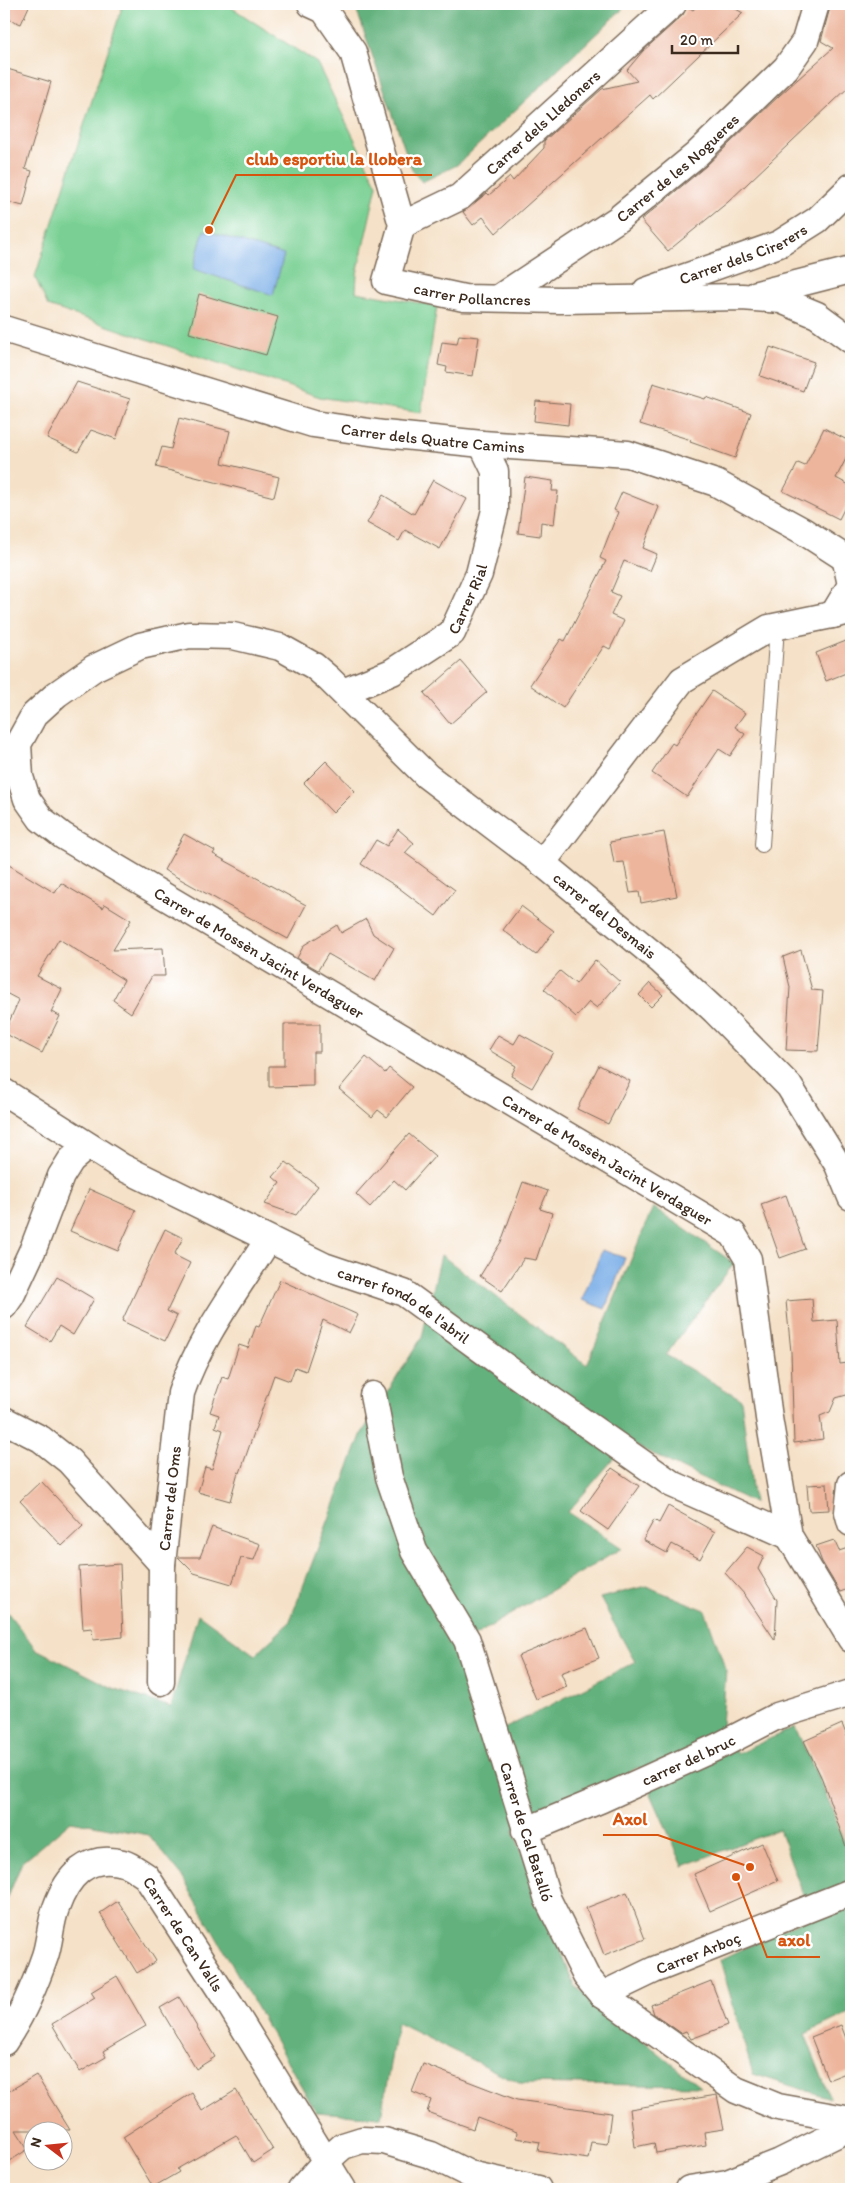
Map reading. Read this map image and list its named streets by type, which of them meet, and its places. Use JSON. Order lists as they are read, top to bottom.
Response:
{
  "streets": {
    "street": [
      "Carrer dels Lledoners",
      "Carrer de les Nogueres",
      "Carrer dels Cirerers",
      "carrer Pollancres",
      "Carrer dels Quatre Camins",
      "Carrer Rial",
      "carrer del Desmais",
      "Carrer de Mossèn Jacint Verdaguer",
      "carrer fondo de l'abril",
      "Carrer del Oms",
      "carrer del bruc",
      "Carrer de Cal Batalló",
      "Carrer de Can Valls",
      "Carrer Arboç"
    ]
  },
  "crossings": [
    ["Carrer dels Lledoners", "carrer Pollancres"],
    ["Carrer de les Nogueres", "carrer Pollancres"],
    ["Carrer dels Cirerers", "carrer Pollancres"],
    ["Carrer dels Quatre Camins", "Carrer Rial"],
    ["Carrer Rial", "Carrer de Mossèn Jacint Verdaguer"],
    ["carrer del Desmais", "Carrer de Mossèn Jacint Verdaguer"],
    ["Carrer de Mossèn Jacint Verdaguer", "carrer fondo de l'abril"],
    ["carrer fondo de l'abril", "Carrer del Oms"],
    ["carrer del bruc", "Carrer de Cal Batalló"],
    ["Carrer de Cal Batalló", "Carrer Arboç"]
  ],
  "places": ["club esportiu la llobera", "Axol", "axol"],
  "scale_bar": "20 m",
  "north": "left"
}
